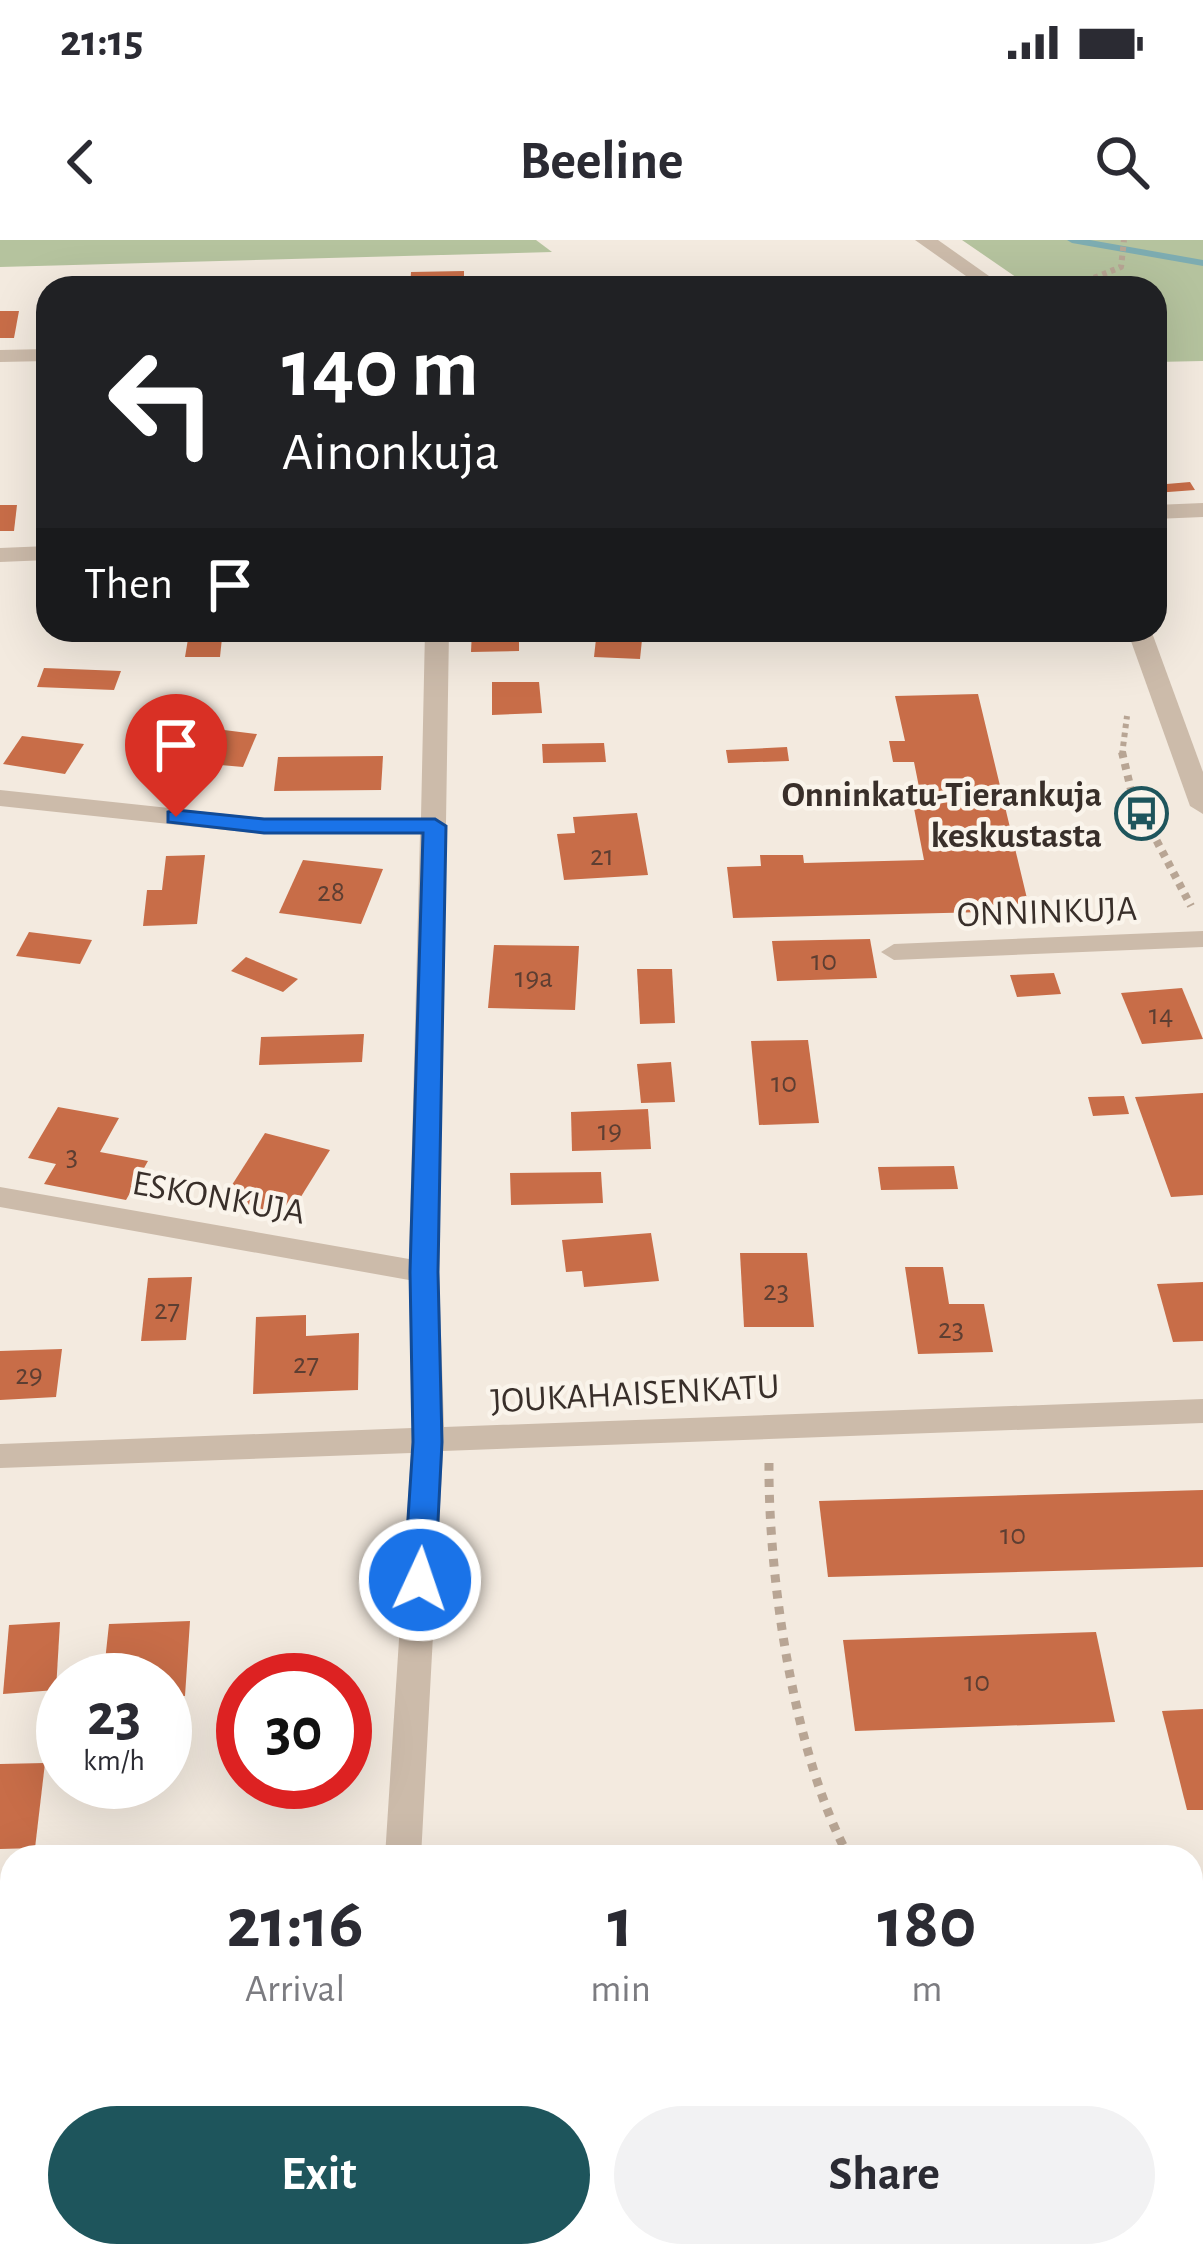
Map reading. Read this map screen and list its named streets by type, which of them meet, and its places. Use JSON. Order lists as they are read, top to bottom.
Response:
{
  "streets": {
    "street": ["ONNINKUJA", "ESKONKUJA", "JOUKAHAISENKATU"]
  },
  "places": {
    "bus stop": ["Onninkatu-Tierankuja keskustasta"]
  },
  "house_numbers": [
    "21",
    "28",
    "10",
    "19a",
    "14",
    "10",
    "19",
    "3",
    "23",
    "27",
    "23",
    "27",
    "29",
    "10",
    "10"
  ],
  "page": {
    "status": "21:15",
    "header": "Beeline",
    "turn": ["140 m", "Ainonkuja"],
    "then": "Then",
    "speed": "23 km/h",
    "limit": "30",
    "eta": [
      "21:16",
      "Arrival",
      "1",
      "min",
      "180",
      "m"
    ],
    "buttons": ["Exit", "Share"]
  }
}
